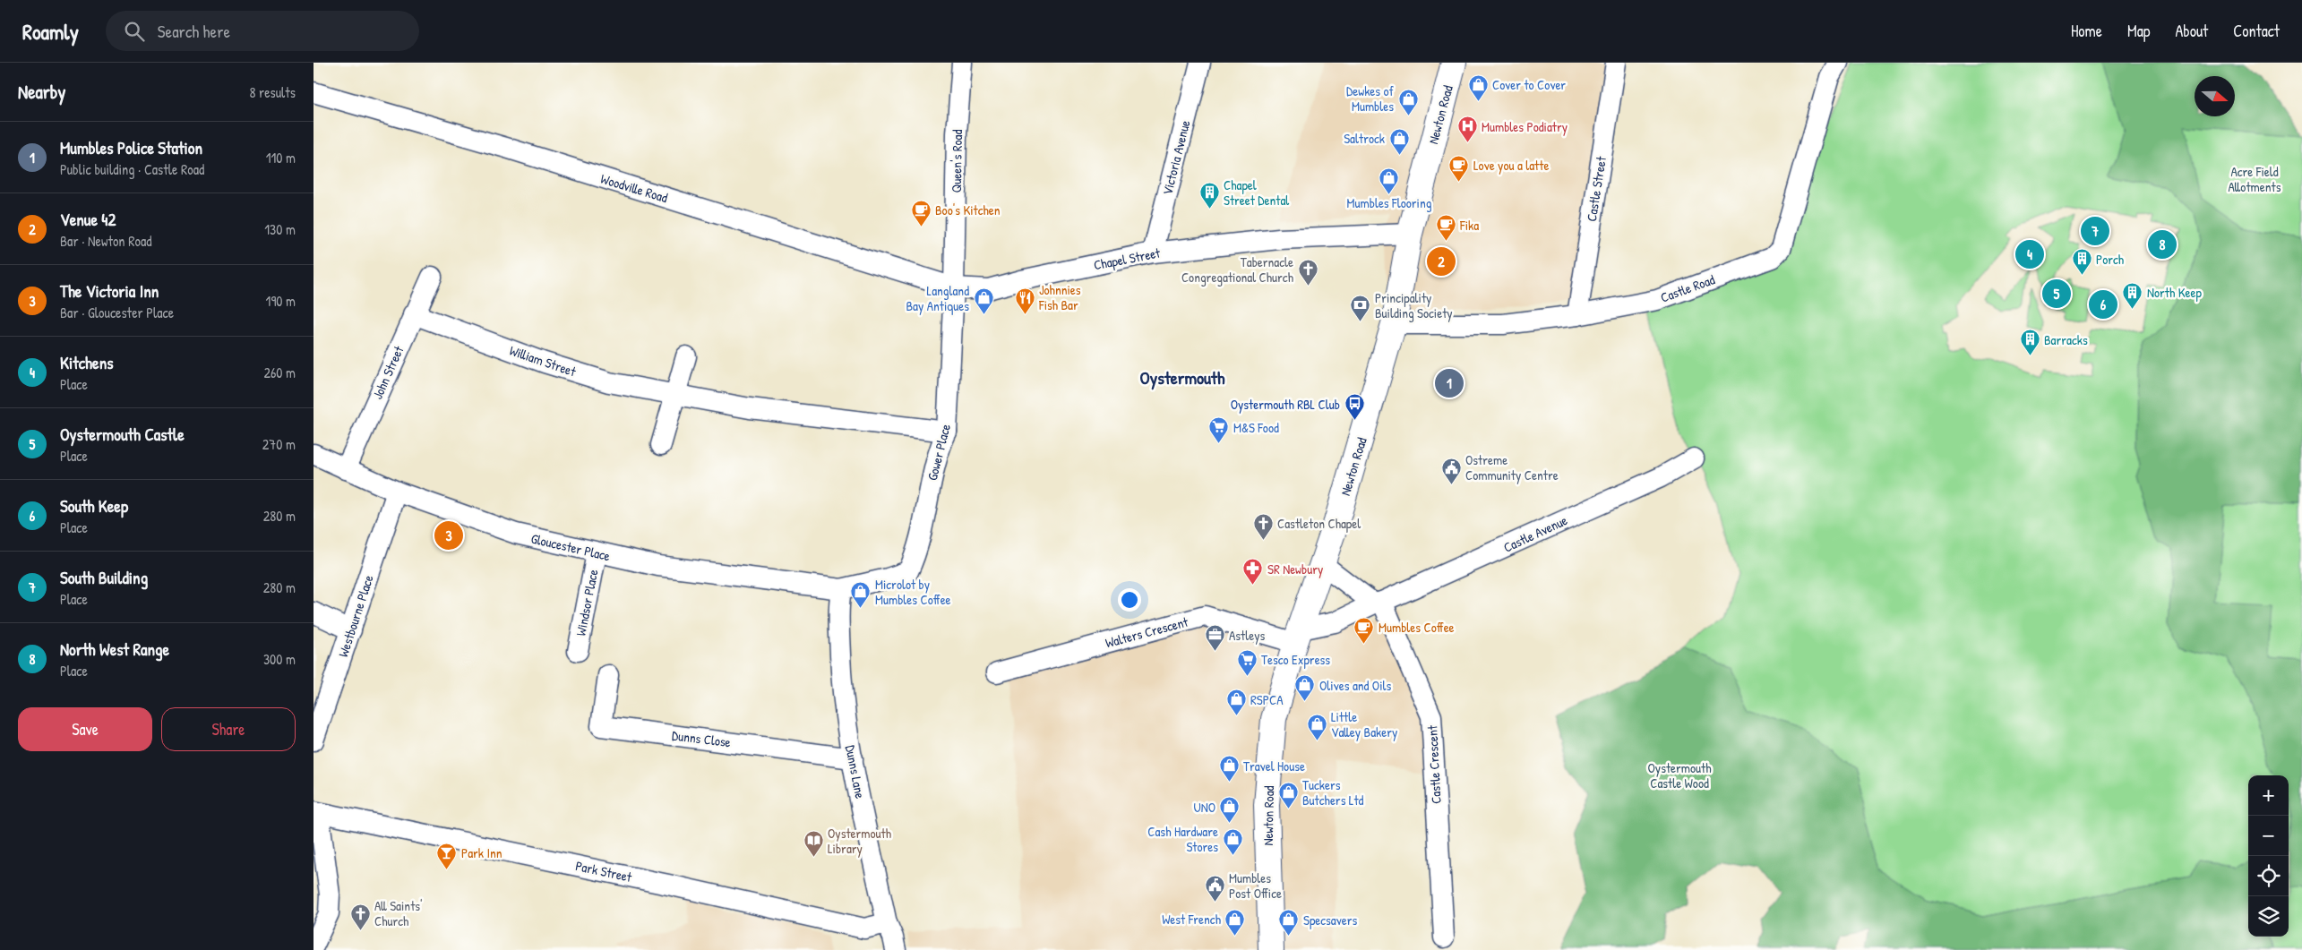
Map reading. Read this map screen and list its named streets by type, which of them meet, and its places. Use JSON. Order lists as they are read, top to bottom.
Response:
{
  "streets": {
    "main road": ["Newton Road"],
    "street": [
      "Victoria Avenue",
      "Queen's Road",
      "Woodville Road",
      "Castle Street",
      "Chapel Street",
      "Castle Road",
      "William Street",
      "John Street",
      "Gower Place",
      "Castle Avenue",
      "Gloucester Place",
      "Windsor Place",
      "Westbourne Place",
      "Walters Crescent",
      "Dunns Close",
      "Castle Crescent",
      "Dunns Lane",
      "Park Street"
    ]
  },
  "crossings": [
    ["Newton Road", "Chapel Street"],
    ["Newton Road", "Castle Road"],
    ["Newton Road", "Castle Avenue"],
    ["Newton Road", "Walters Crescent"],
    ["Victoria Avenue", "Chapel Street"],
    ["Queen's Road", "Woodville Road"],
    ["Queen's Road", "Chapel Street"],
    ["Queen's Road", "Gower Place"],
    ["Woodville Road", "Chapel Street"],
    ["Woodville Road", "Gower Place"],
    ["Castle Street", "Castle Road"],
    ["Chapel Street", "Gower Place"],
    ["William Street", "John Street"],
    ["William Street", "Gower Place"],
    ["John Street", "Gloucester Place"],
    ["Gower Place", "Gloucester Place"],
    ["Gower Place", "Dunns Lane"],
    ["Castle Avenue", "Walters Crescent"],
    ["Castle Avenue", "Castle Crescent"],
    ["Gloucester Place", "Windsor Place"],
    ["Gloucester Place", "Westbourne Place"],
    ["Gloucester Place", "Dunns Lane"],
    ["Dunns Close", "Dunns Lane"],
    ["Dunns Lane", "Park Street"]
  ],
  "districts": ["Oystermouth"],
  "parks": ["Acre Field Allotments", "Oystermouth Castle Wood"],
  "places": {
    "shop": [
      "Cover to Cover",
      "Dewkes of Mumbles",
      "Saltrock",
      "Mumbles Flooring",
      "Langland Bay Antiques",
      "Microlot by Mumbles Coffee",
      "Olives and Oils",
      "RSPCA",
      "Little Valley Bakery",
      "Travel House",
      "Tuckers Butchers Ltd",
      "UNO",
      "Cash Hardware Stores",
      "West French",
      "Specsavers"
    ],
    "hospital": ["Mumbles Podiatry"],
    "cafe": [
      "Love you a latte",
      "Boo's Kitchen",
      "Fika",
      "Mumbles Coffee"
    ],
    "building": [
      "Chapel Street Dental",
      "Porch",
      "North Keep",
      "Barracks"
    ],
    "church": ["Tabernacle Congregational Church", "Castleton Chapel", "All Saints' Church"],
    "restaurant": ["Johnnies Fish Bar"],
    "bank": ["Principality Building Society"],
    "bus stop": ["Oystermouth RBL Club"],
    "supermarket": ["M&S Food", "Tesco Express"],
    "public building": ["Ostreme Community Centre", "Mumbles Post Office"],
    "pharmacy": ["SR Newbury"],
    "office": ["Astleys"],
    "library": ["Oystermouth Library"],
    "bar": ["Park Inn"]
  },
  "north": "right",
  "page": {
    "header": "Roamly",
    "search": "Search here",
    "nav": [
      "Home",
      "Map",
      "About",
      "Contact"
    ],
    "heading": ["Nearby", "8 results"],
    "list": [
      {
        "mark": "1",
        "name": "Mumbles Police Station",
        "note": "Public building · Castle Road",
        "value": "110 m"
      },
      {
        "mark": "2",
        "name": "Venue 42",
        "note": "Bar · Newton Road",
        "value": "130 m"
      },
      {
        "mark": "3",
        "name": "The Victoria Inn",
        "note": "Bar · Gloucester Place",
        "value": "190 m"
      },
      {
        "mark": "4",
        "name": "Kitchens",
        "note": "Place",
        "value": "260 m"
      },
      {
        "mark": "5",
        "name": "Oystermouth Castle",
        "note": "Place",
        "value": "270 m"
      },
      {
        "mark": "6",
        "name": "South Keep",
        "note": "Place",
        "value": "280 m"
      },
      {
        "mark": "7",
        "name": "South Building",
        "note": "Place",
        "value": "280 m"
      },
      {
        "mark": "8",
        "name": "North West Range",
        "note": "Place",
        "value": "300 m"
      }
    ],
    "pins": [
      "7",
      "8",
      "4",
      "2",
      "5",
      "6",
      "1",
      "3"
    ],
    "buttons": ["Save", "Share"],
    "map_buttons": ["+", "−"]
  }
}
